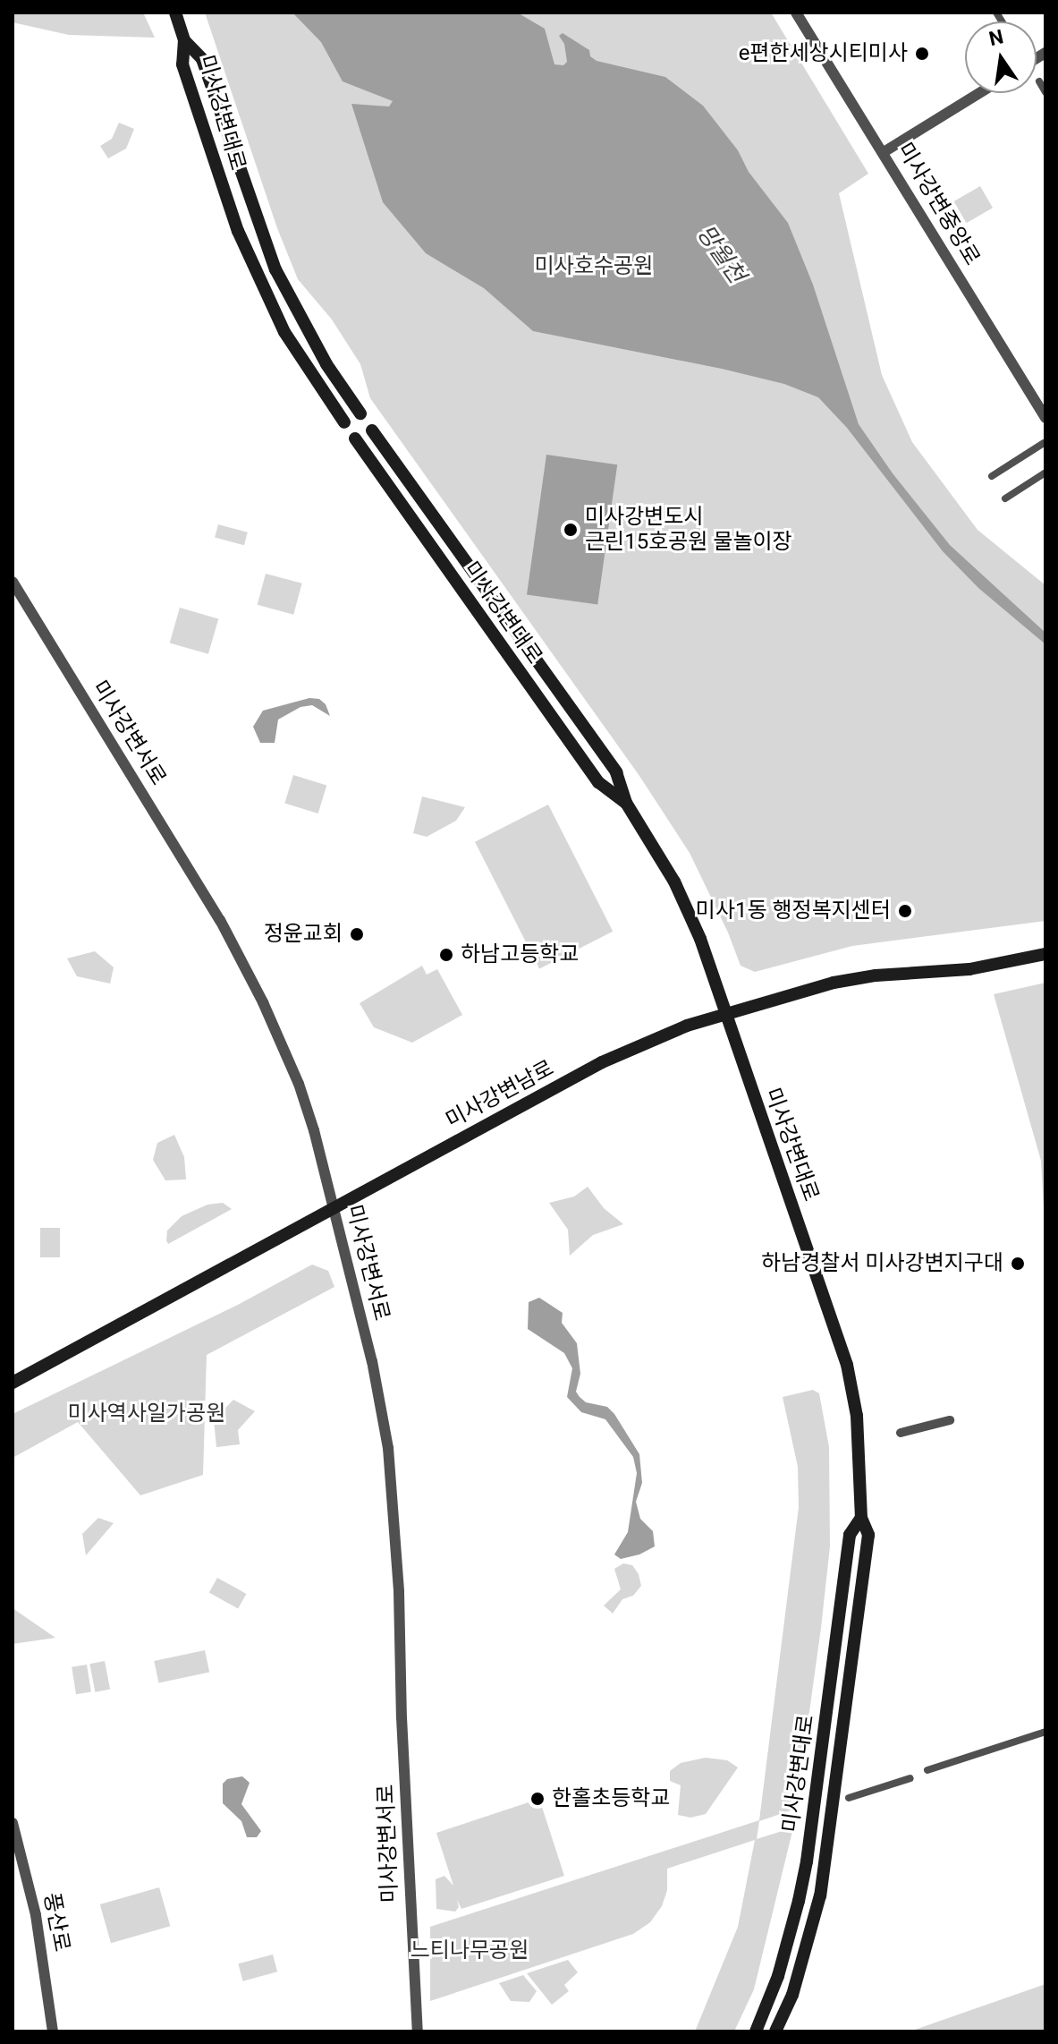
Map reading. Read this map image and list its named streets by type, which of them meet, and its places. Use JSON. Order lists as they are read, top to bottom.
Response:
{
  "streets": {
    "main road": ["미사강변대로", "미사강변남로"],
    "street": ["미사강변중앙로", "미사강변서로", "풍산로"]
  },
  "crossings": [
    ["미사강변대로", "미사강변남로"],
    ["미사강변서로", "미사강변남로"]
  ],
  "water": ["망월천"],
  "parks": ["미사호수공원", "미사역사일가공원", "느티나무공원"],
  "places": [
    "e편한세상시티미사",
    "미사강변도시 근린15호공원 물놀이장",
    "미사1동 행정복지센터",
    "정윤교회",
    "하남고등학교",
    "하남경찰서 미사강변지구대",
    "한홀초등학교"
  ],
  "north": "top"
}
